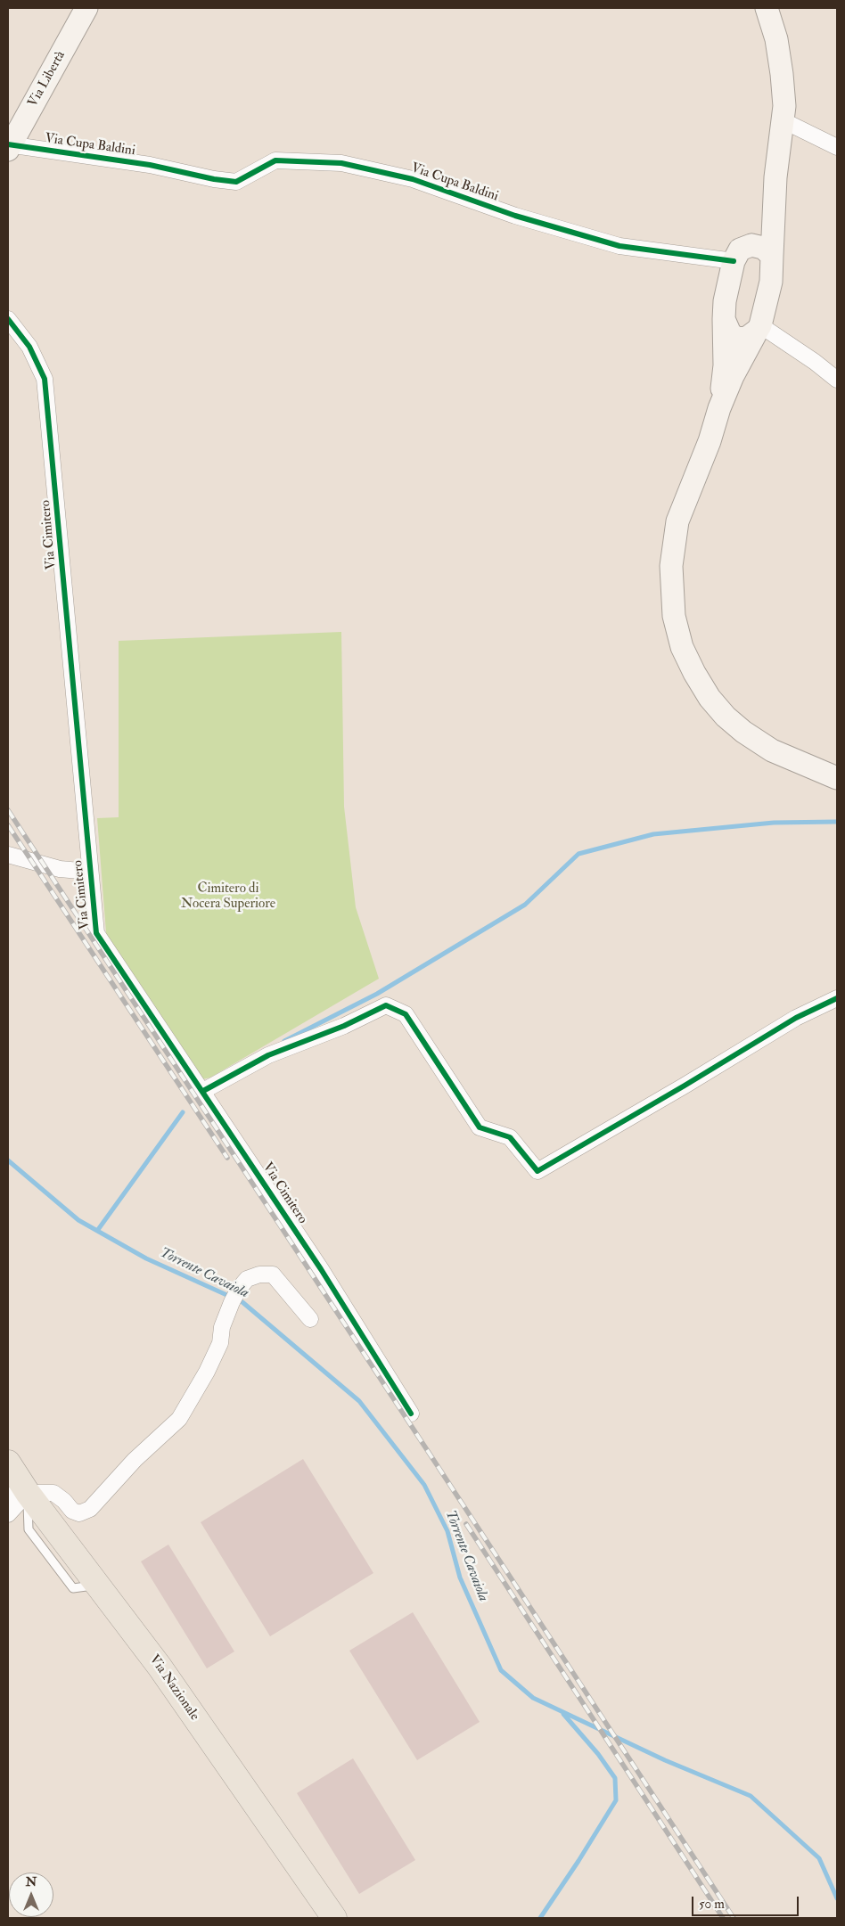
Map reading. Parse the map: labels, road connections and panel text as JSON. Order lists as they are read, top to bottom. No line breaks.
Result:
{"streets":{"main road":["Via Nazionale"],"street":["Via Libertà","Via Cupa Baldini","Via Cimitero"]},"crossings":[["Via Libertà","Via Cupa Baldini"]],"water":["Torrente Cavaiola"],"parks":["Cimitero di Nocera Superiore"],"scale_bar":"50 m","north":"top"}
